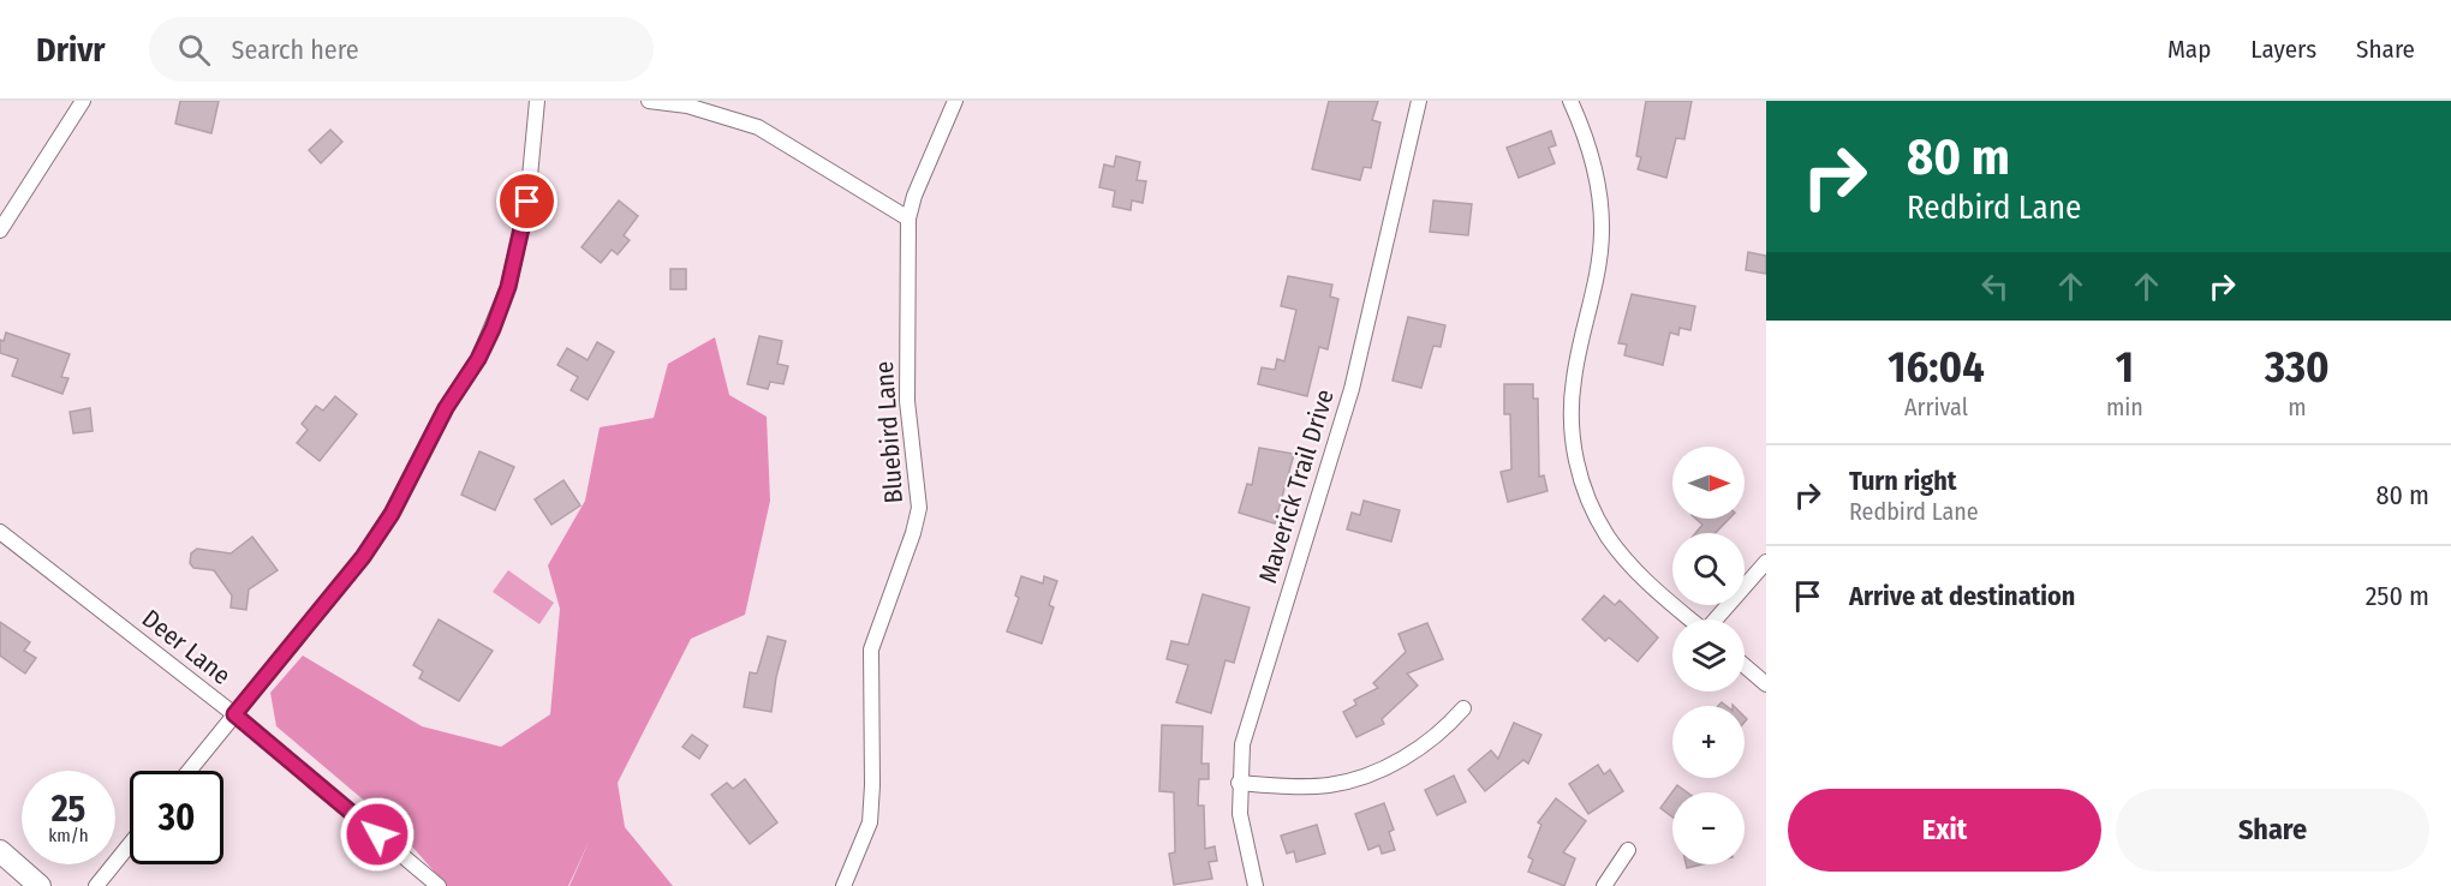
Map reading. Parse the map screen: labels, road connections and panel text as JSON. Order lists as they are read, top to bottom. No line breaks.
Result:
{"streets":{"street":["Bluebird Lane","Maverick Trail Drive","Deer Lane"]},"north":"right","page":{"header":"Drivr","search":"Search here","nav":["Map","Layers","Share"],"turn":["80 m","Redbird Lane"],"eta":["16:04","Arrival","1","min","330","m"],"list":[{"name":"Turn right","note":"Redbird Lane","value":"80 m"},{"name":"Arrive at destination","value":"250 m"}],"map_buttons":["+","−"],"speed":"25 km/h","limit":"30","buttons":["Exit","Share"]}}
